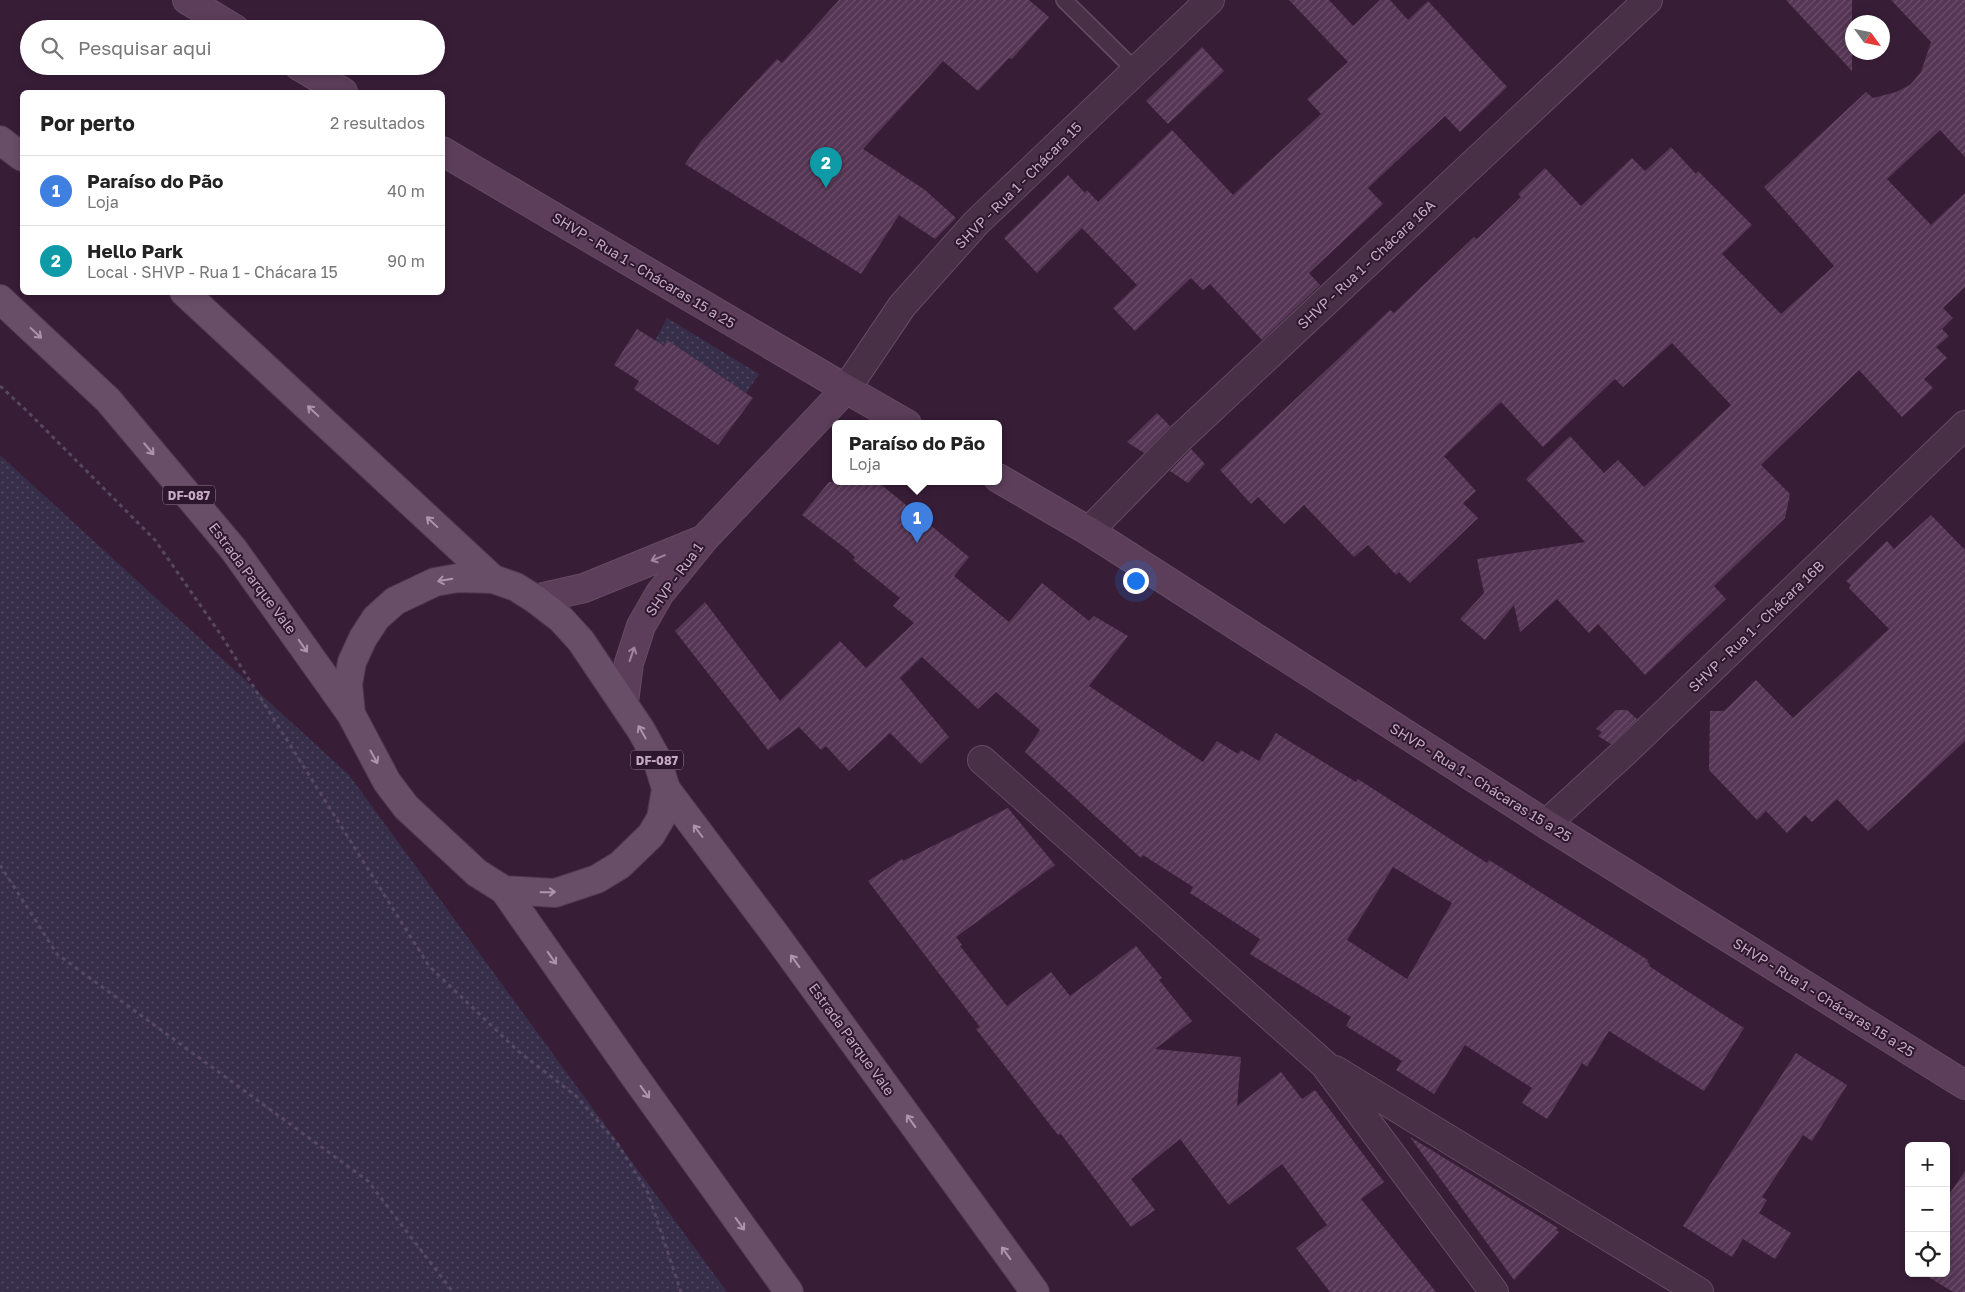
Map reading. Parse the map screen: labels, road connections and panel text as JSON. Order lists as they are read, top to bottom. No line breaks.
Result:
{"streets":{"main road":["DF-087","Estrada Parque Vale"],"street":["SHVP - Rua 1 - Chácara 15","SHVP - Rua 1 - Chácara 16A","SHVP - Rua 1 - Chácaras 15 a 25","SHVP - Rua 1","SHVP - Rua 1 - Chácara 16B"]},"crossings":[["SHVP - Rua 1 - Chácara 15","SHVP - Rua 1 - Chácaras 15 a 25"],["SHVP - Rua 1 - Chácara 16A","SHVP - Rua 1 - Chácaras 15 a 25"],["SHVP - Rua 1 - Chácaras 15 a 25","SHVP - Rua 1 - Chácara 16B"],["DF-087","Estrada Parque Vale"],["DF-087","SHVP - Rua 1"]],"north":"bottom right","page":{"search":"Pesquisar aqui","heading":["Por perto","2 resultados"],"pins":["2","1"],"list":[{"mark":"1","name":"Paraíso do Pão","note":"Loja","value":"40 m"},{"mark":"2","name":"Hello Park","note":"Local · SHVP - Rua 1 - Chácara 15","value":"90 m"}],"popup":["Paraíso do Pão","Loja"],"map_buttons":["+","−"]}}
